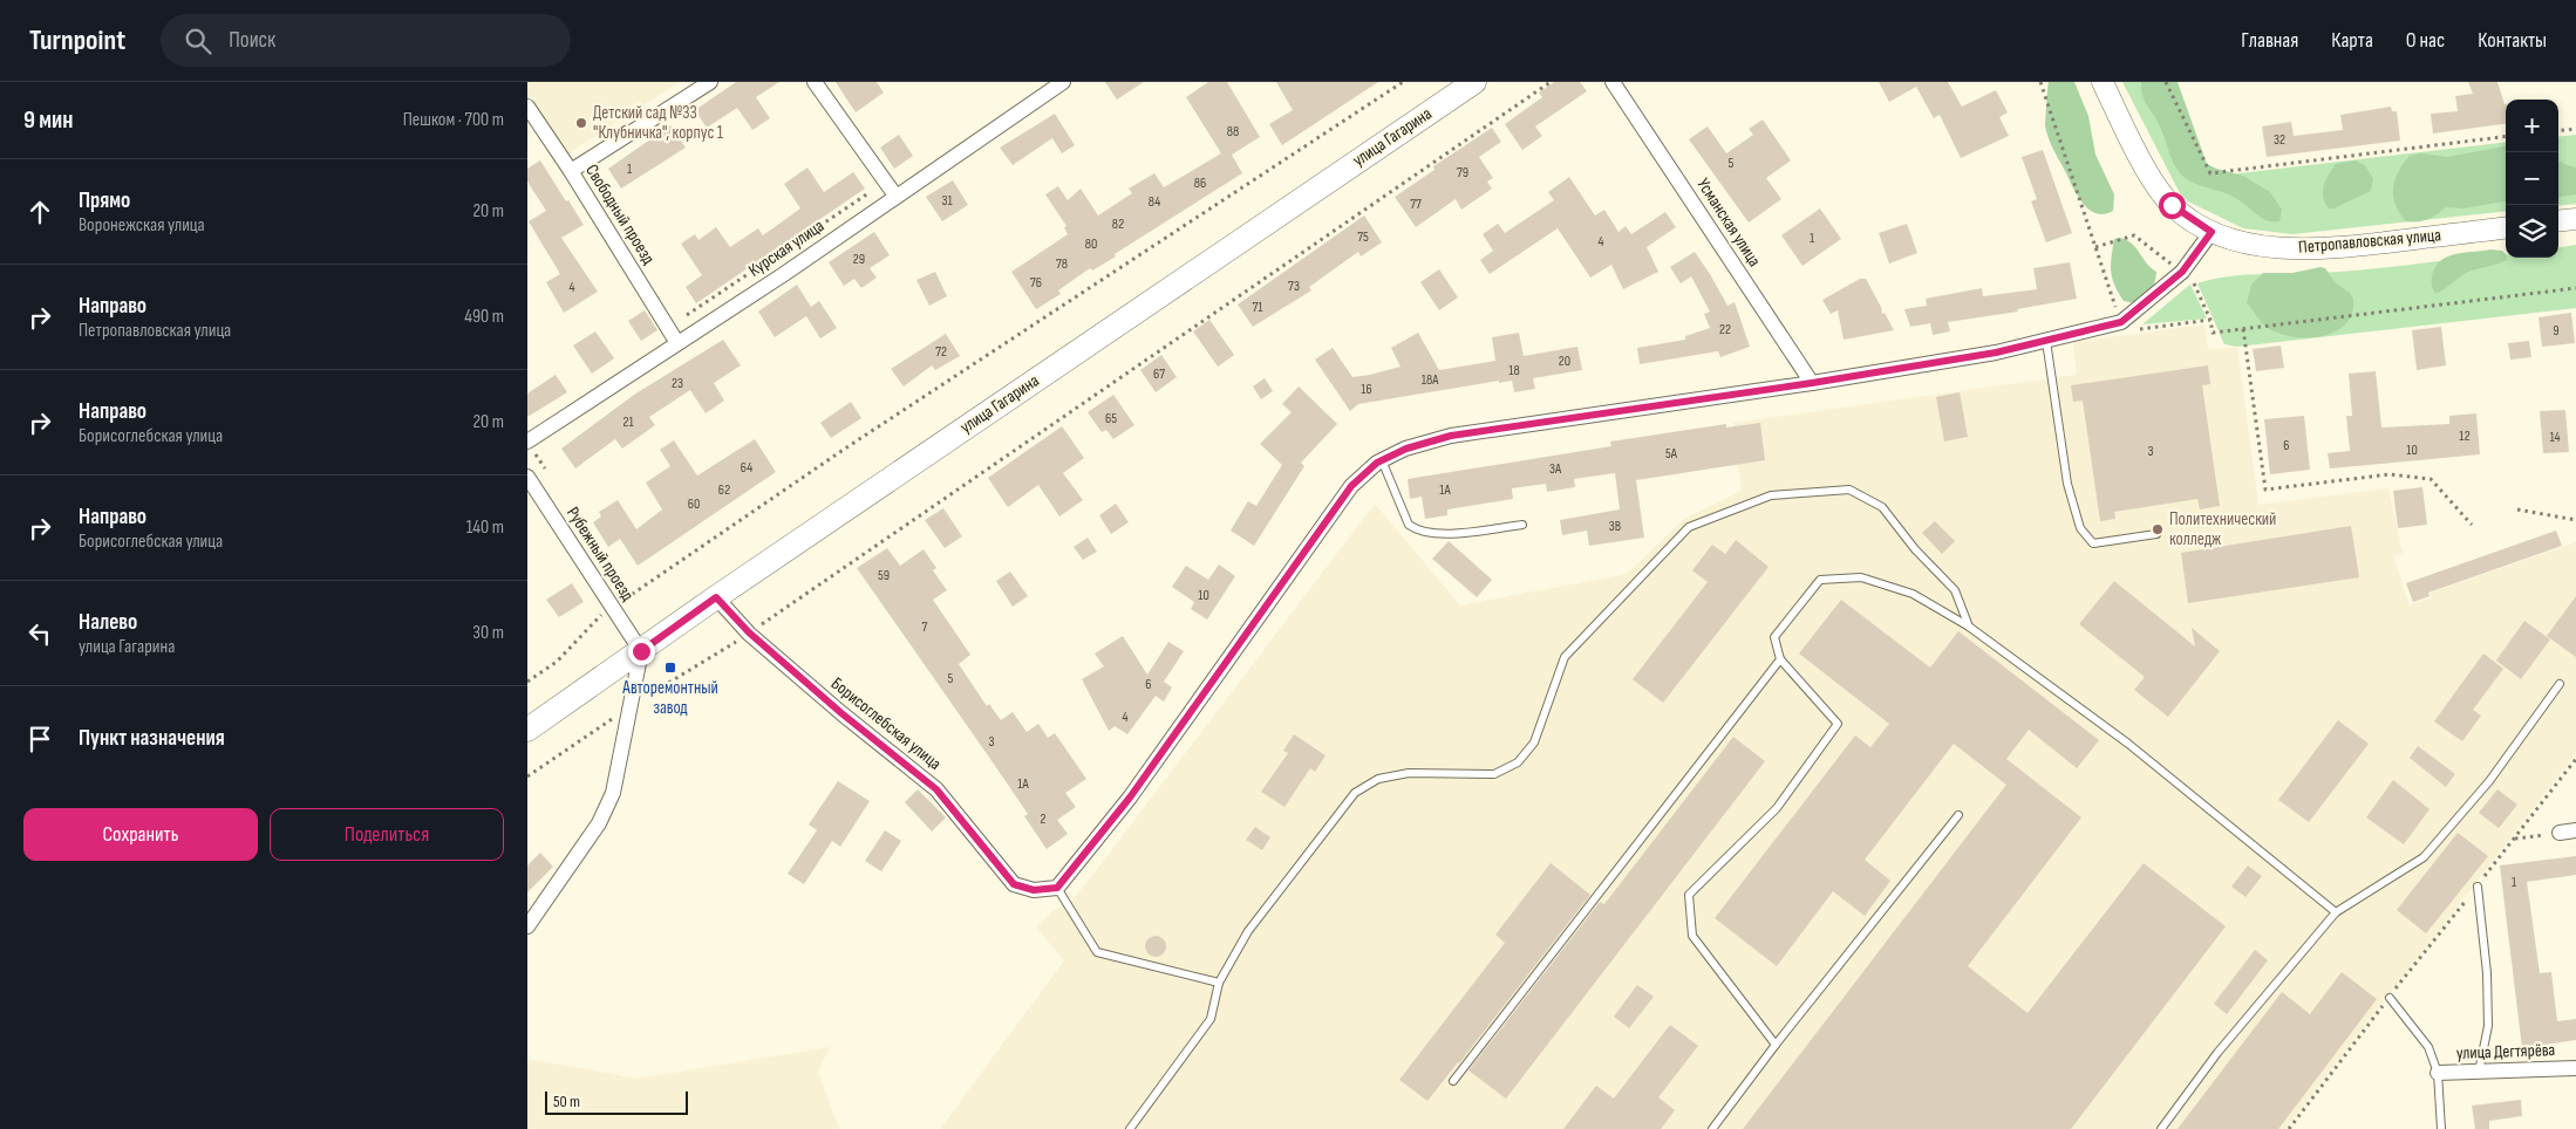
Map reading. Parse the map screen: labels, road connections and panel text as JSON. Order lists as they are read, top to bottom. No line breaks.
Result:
{"streets":{"main road":["улица Гагарина","Петропавловская улица"],"street":["Свободный проезд","Усманская улица","Курская улица","Рубежный проезд","Борисоглебская улица","улица Дегтярёва"]},"crossings":[["улица Гагарина","Рубежный проезд"],["улица Гагарина","Борисоглебская улица"],["Свободный проезд","Курская улица"]],"places":{"other":["Детский сад №33 \"Клубничка\", корпус 1","Политехнический колледж"],"transit":["Авторемонтный завод"]},"house_numbers":["88","32","5","1","79","86","31","84","77","82","75","1","4","80","29","78","76","73","4","71","22","9","72","20","18","67","18А","23","16","65","21","12","14","6","10","3","5А","64","3А","62","1А","60","3В","59","10","7","5","6","4","3","1А","2","1"],"scale_bar":"50 m","page":{"header":"Turnpoint","search":"Поиск","nav":["Главная","Карта","О нас","Контакты"],"heading":["9 мин","Пешком · 700 m"],"map_buttons":["+","−"],"list":[["Прямо","Воронежская улица","20 m"],["Направо","Петропавловская улица","490 m"],["Направо","Борисоглебская улица","20 m"],["Направо","Борисоглебская улица","140 m"],["Налево","улица Гагарина","30 m"],"Пункт назначения"],"buttons":["Сохранить","Поделиться"],"scale":"50 m"}}
